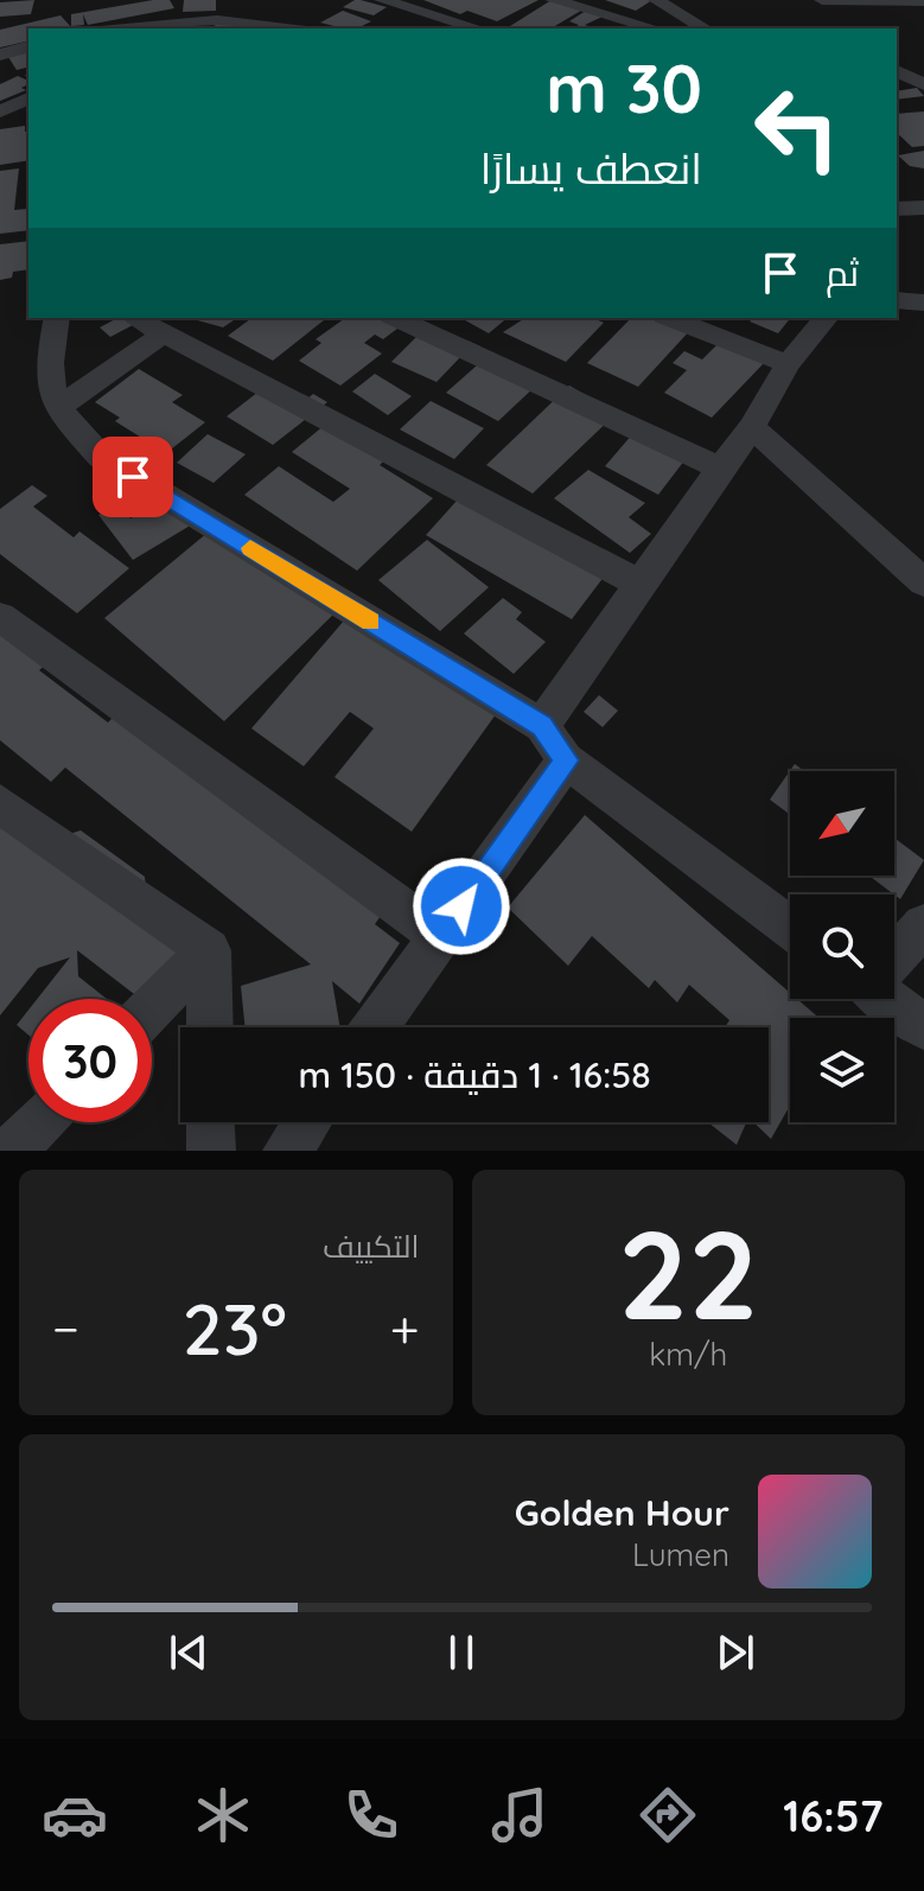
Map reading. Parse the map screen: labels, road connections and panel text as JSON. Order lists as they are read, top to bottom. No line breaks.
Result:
{"north":"bottom left","page":{"turn":["30 m","انعطف يسارًا"],"then":"ثم","limit":"30","trip":"16:58 · 1 دقيقة · 150 m","tile":[["22","km/h"],"التكييف"],"heat":["−","23°","+"],"song":["Golden Hour","Lumen"],"tabs":"16:57"}}
